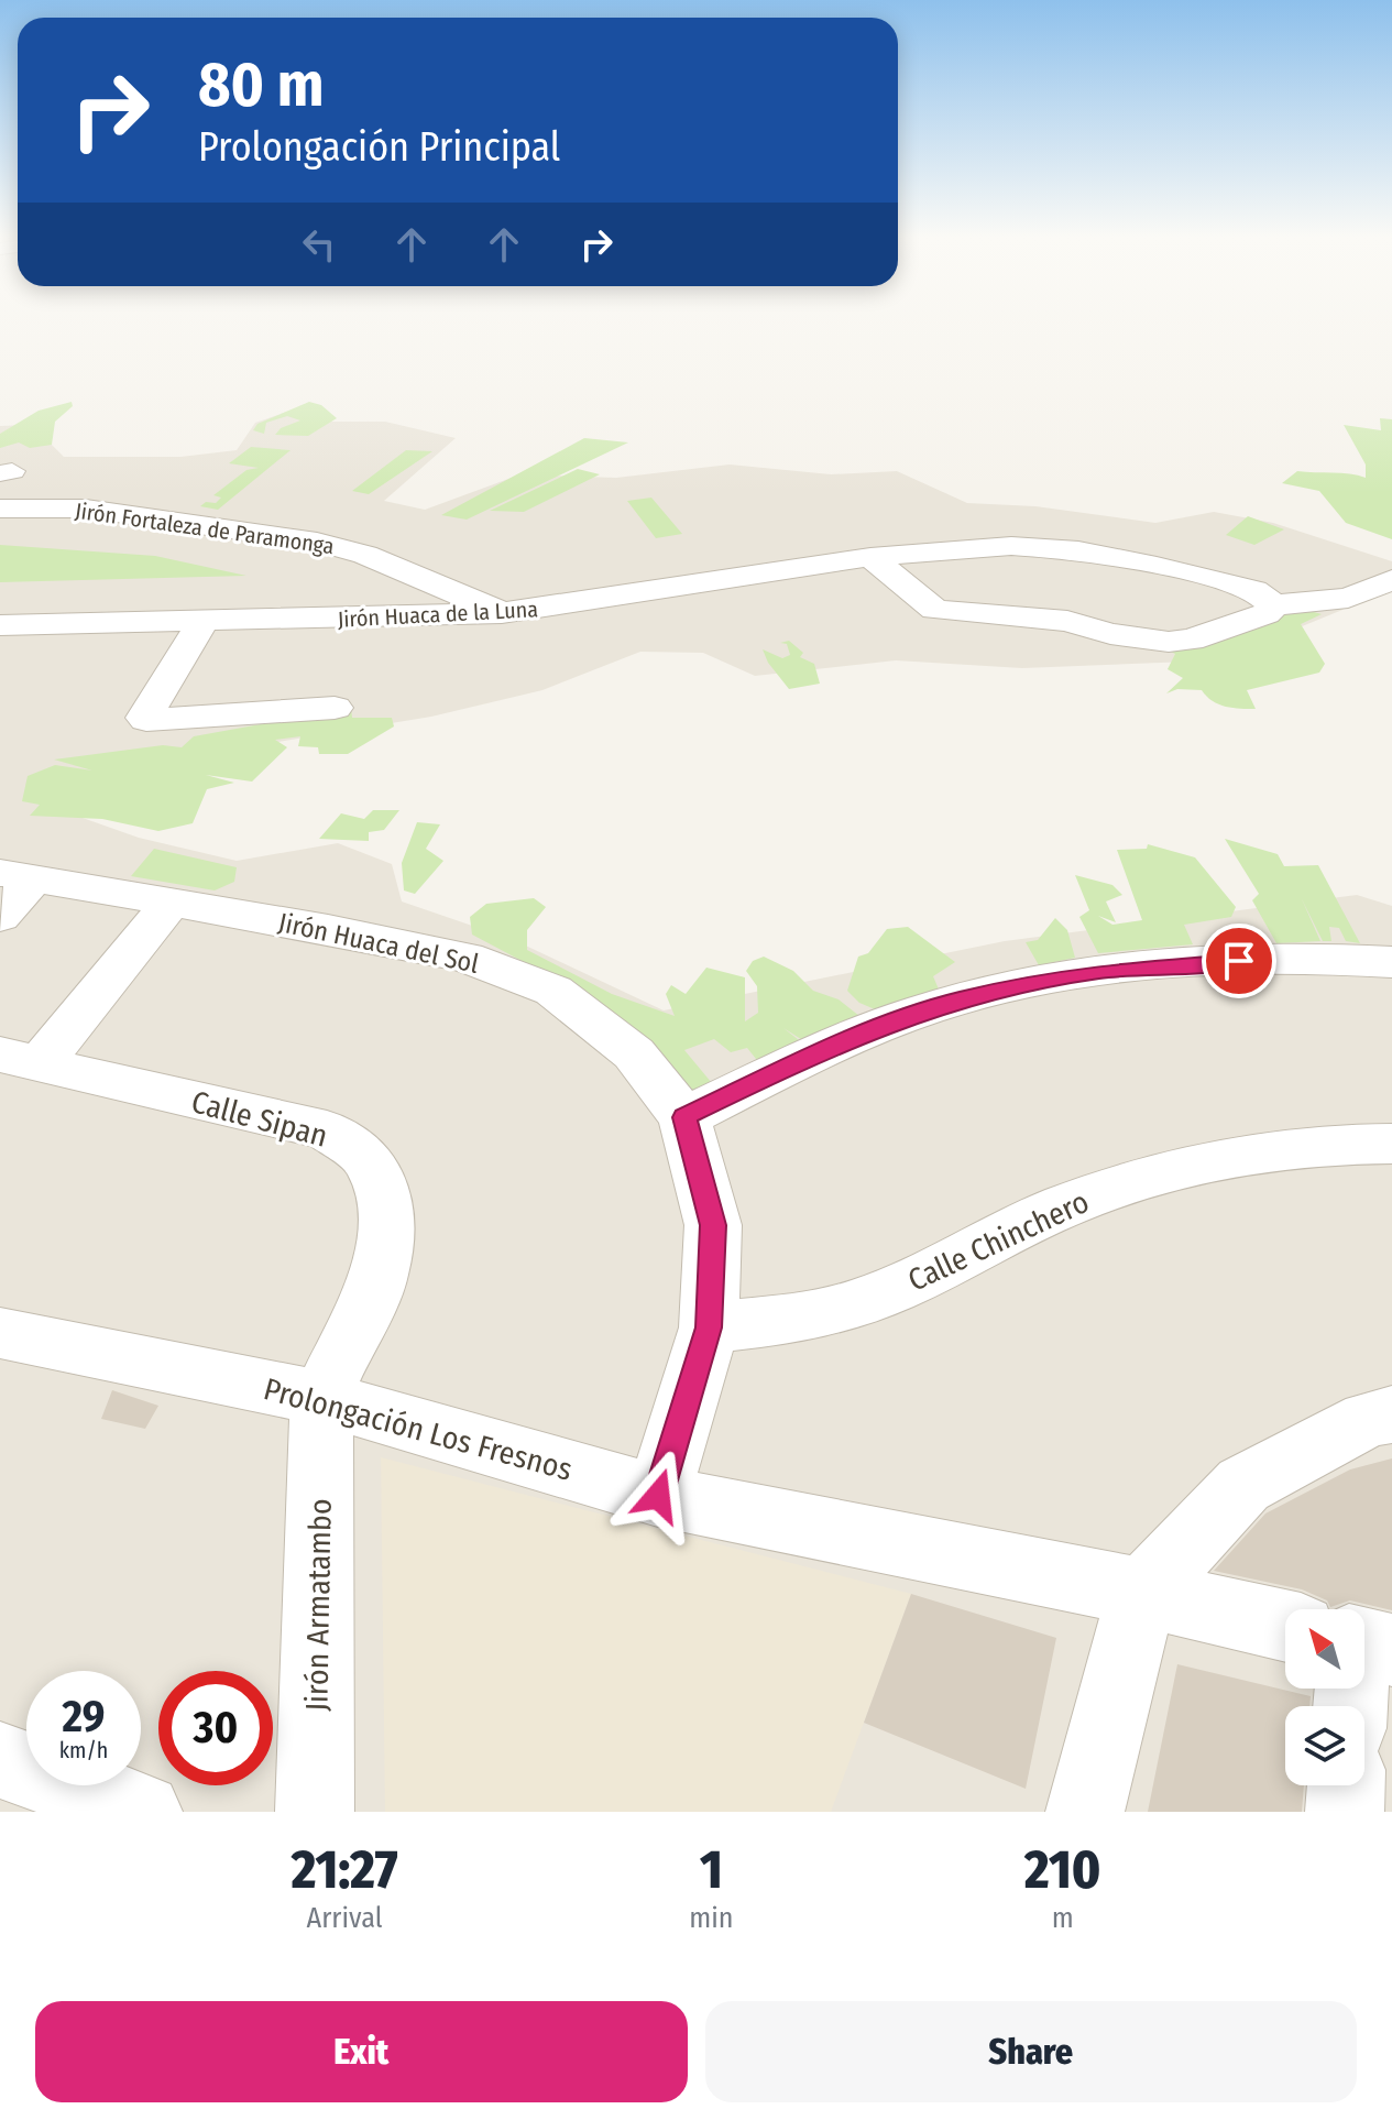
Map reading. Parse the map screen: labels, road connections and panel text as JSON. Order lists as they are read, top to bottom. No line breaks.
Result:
{"streets":{"street":["Jirón Fortaleza de Paramonga","Jirón Huaca de la Luna","Jirón Huaca del Sol","Calle Sipan","Calle Chinchero","Prolongación Los Fresnos","Jirón Armatambo"]},"crossings":[["Jirón Fortaleza de Paramonga","Jirón Huaca de la Luna"],["Jirón Huaca del Sol","Calle Chinchero"],["Jirón Huaca del Sol","Prolongación Los Fresnos"],["Calle Sipan","Prolongación Los Fresnos"],["Calle Sipan","Jirón Armatambo"],["Prolongación Los Fresnos","Jirón Armatambo"]],"north":"top left","page":{"turn":["80 m","Prolongación Principal"],"speed":"29 km/h","limit":"30","eta":["21:27","Arrival","1","min","210","m"],"buttons":["Exit","Share"]}}
